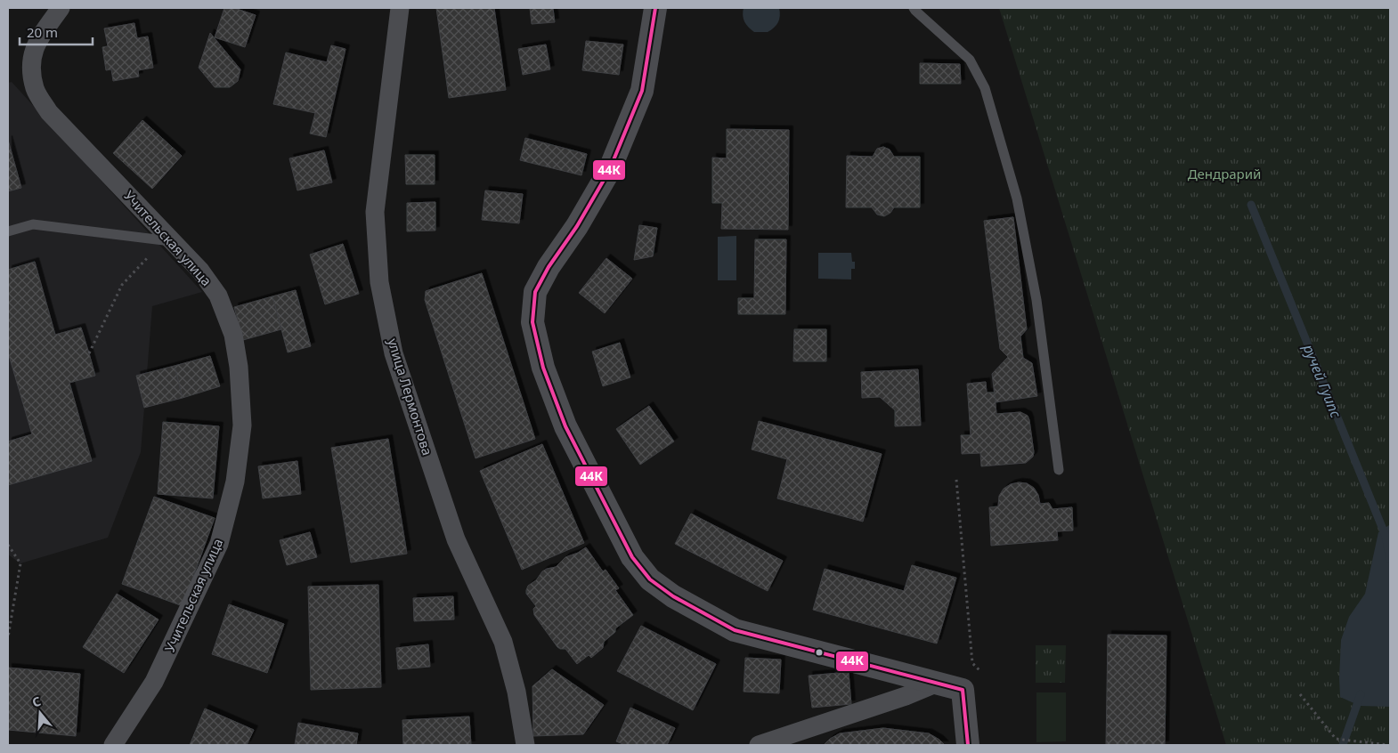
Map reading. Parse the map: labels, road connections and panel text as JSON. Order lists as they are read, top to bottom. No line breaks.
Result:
{"streets":{"street":["Учительская улица","улица Лермонтова"]},"water":["ручей Гуипс"],"parks":["Дендрарий"],"lines":["transit line 44К"],"scale_bar":"20 m","north":"top"}
